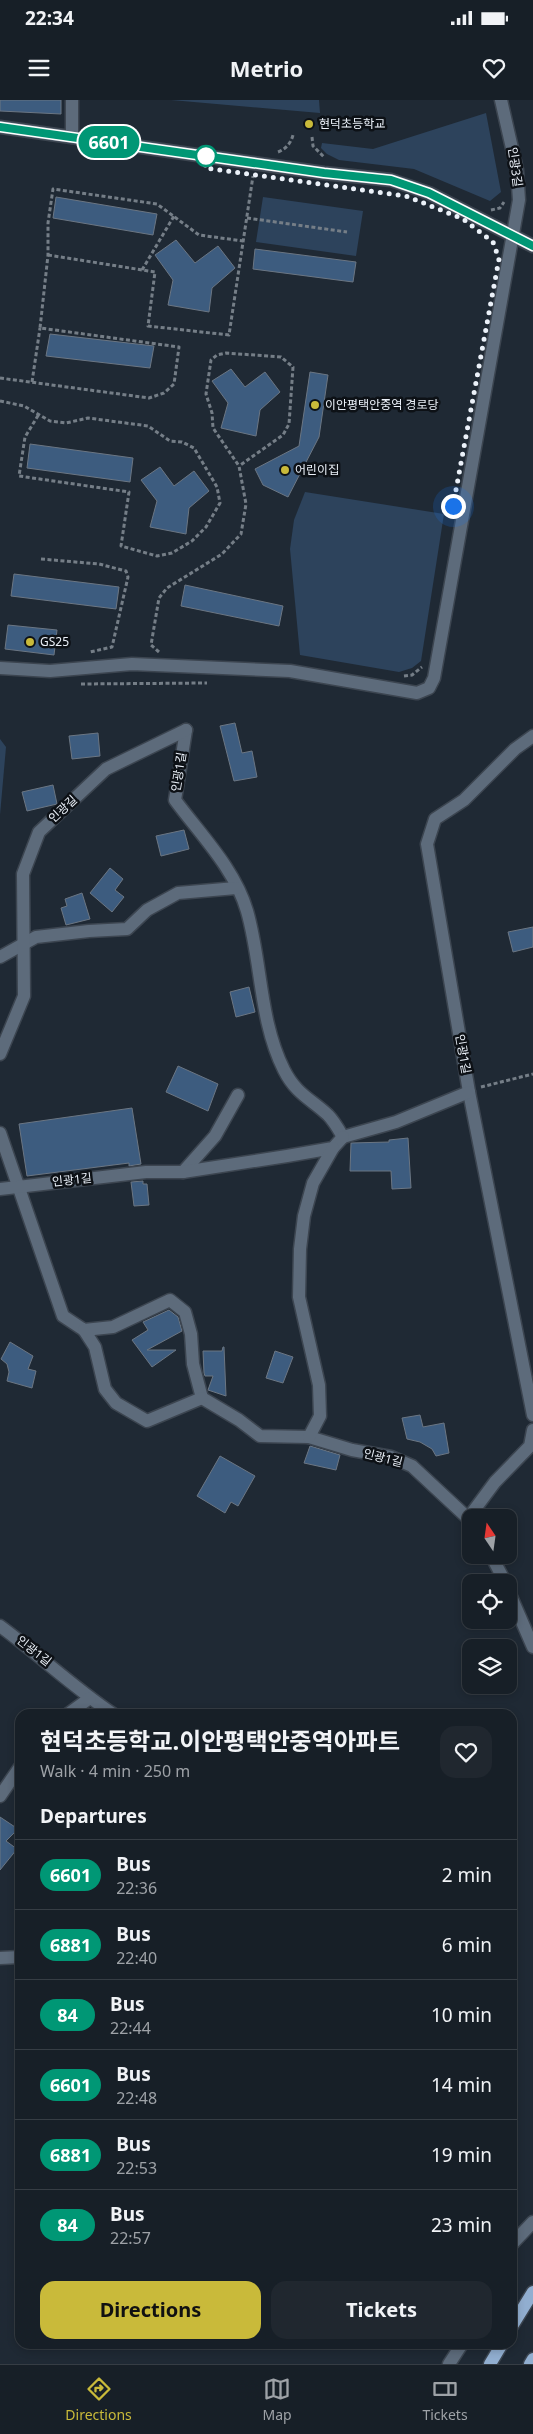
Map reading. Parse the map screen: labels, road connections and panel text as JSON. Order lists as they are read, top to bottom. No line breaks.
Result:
{"streets":{"street":["인광3길","인광1길","인광길"]},"crossings":[["인광1길","인광길"]],"places":["현덕초등학교","이안평택안중역 경로당","어린이집","GS25"],"lines":["bus line 6601"],"north":"top","page":{"status":"22:34","header":"Metrio","on_map":"6601","heading":[["현덕초등학교.이안평택안중역아파트","Walk · 4 min · 250 m"],"Departures"],"list":[{"mark":"6601","name":"Bus","note":"22:36","value":"2 min"},{"mark":"6881","name":"Bus","note":"22:40","value":"6 min"},{"mark":"84","name":"Bus","note":"22:44","value":"10 min"},{"mark":"6601","name":"Bus","note":"22:48","value":"14 min"},{"mark":"6881","name":"Bus","note":"22:53","value":"19 min"},{"mark":"84","name":"Bus","note":"22:57","value":"23 min"}],"buttons":["Directions","Tickets"],"tabs":["Directions","Map","Tickets"]}}
